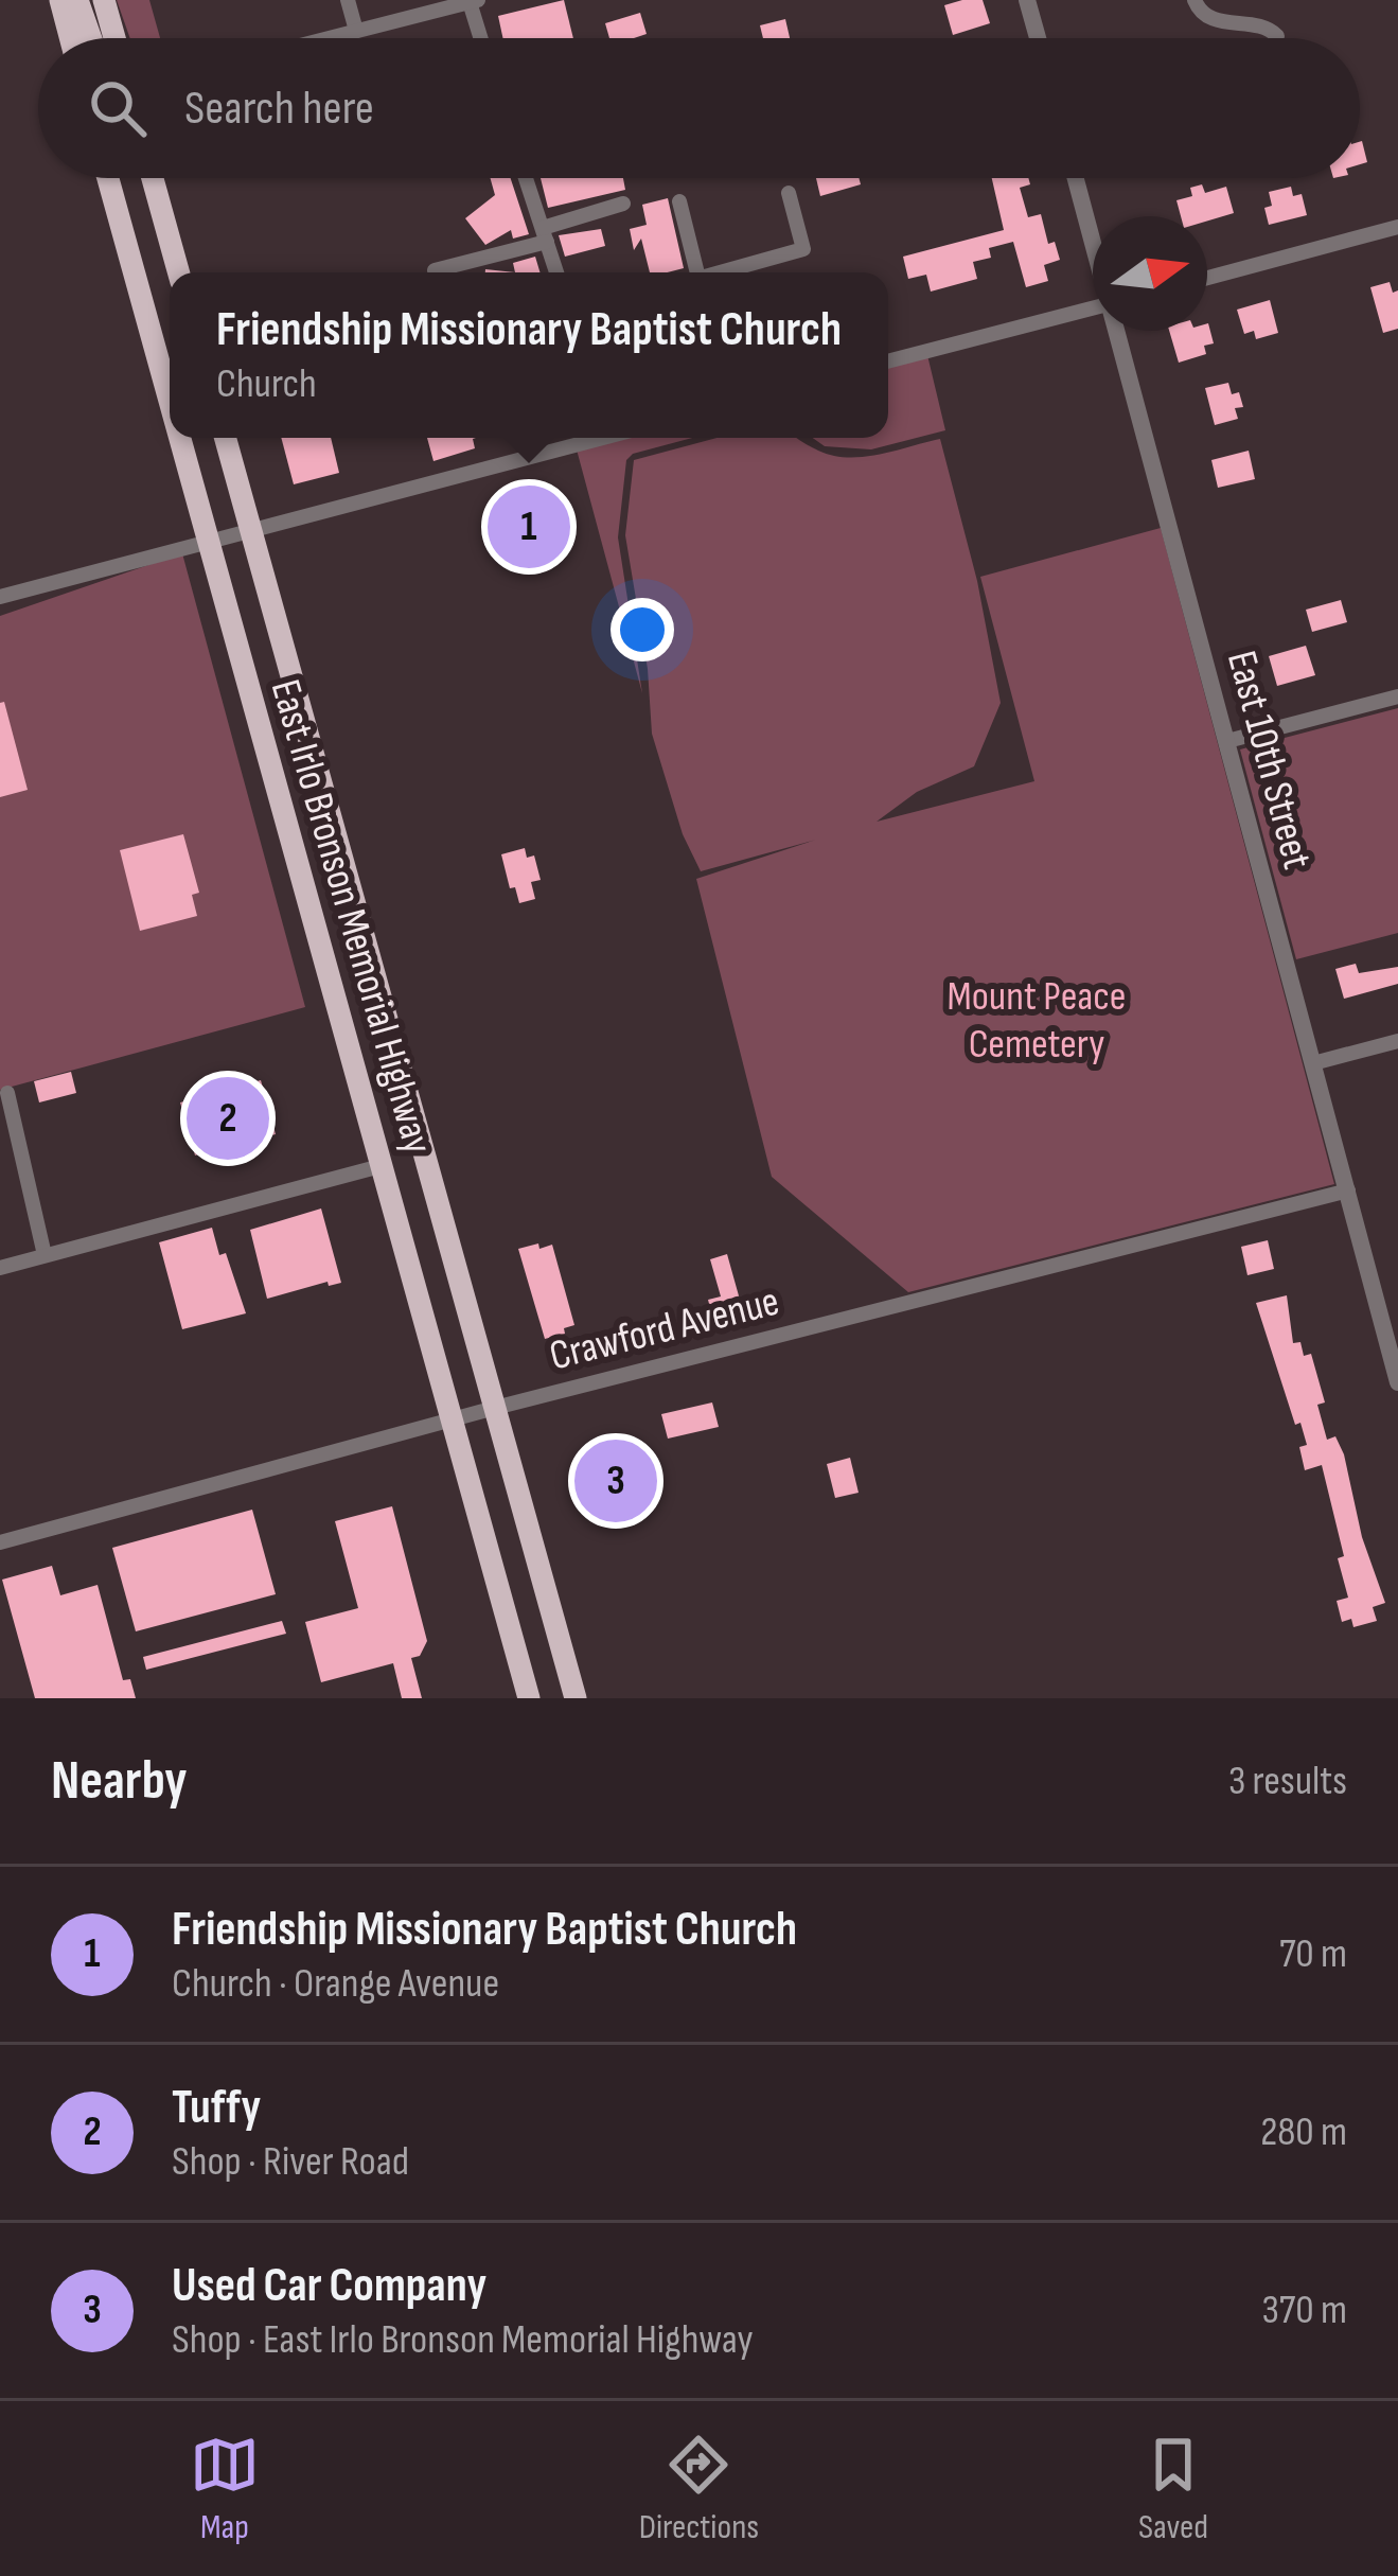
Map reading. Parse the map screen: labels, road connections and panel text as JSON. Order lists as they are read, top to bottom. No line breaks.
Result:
{"streets":{"highway":["East Irlo Bronson Memorial Highway"],"street":["East 10th Street","Crawford Avenue"]},"crossings":[["East 10th Street","Crawford Avenue"],["East Irlo Bronson Memorial Highway","Crawford Avenue"]],"parks":["Mount Peace Cemetery"],"north":"right","page":{"search":"Search here","popup":["Friendship Missionary Baptist Church","Church"],"pins":["1","2","3"],"heading":["Nearby","3 results"],"list":[{"mark":"1","name":"Friendship Missionary Baptist Church","note":"Church · Orange Avenue","value":"70 m"},{"mark":"2","name":"Tuffy","note":"Shop · River Road","value":"280 m"},{"mark":"3","name":"Used Car Company","note":"Shop · East Irlo Bronson Memorial Highway","value":"370 m"}],"nav":["Map","Directions","Saved"]}}
